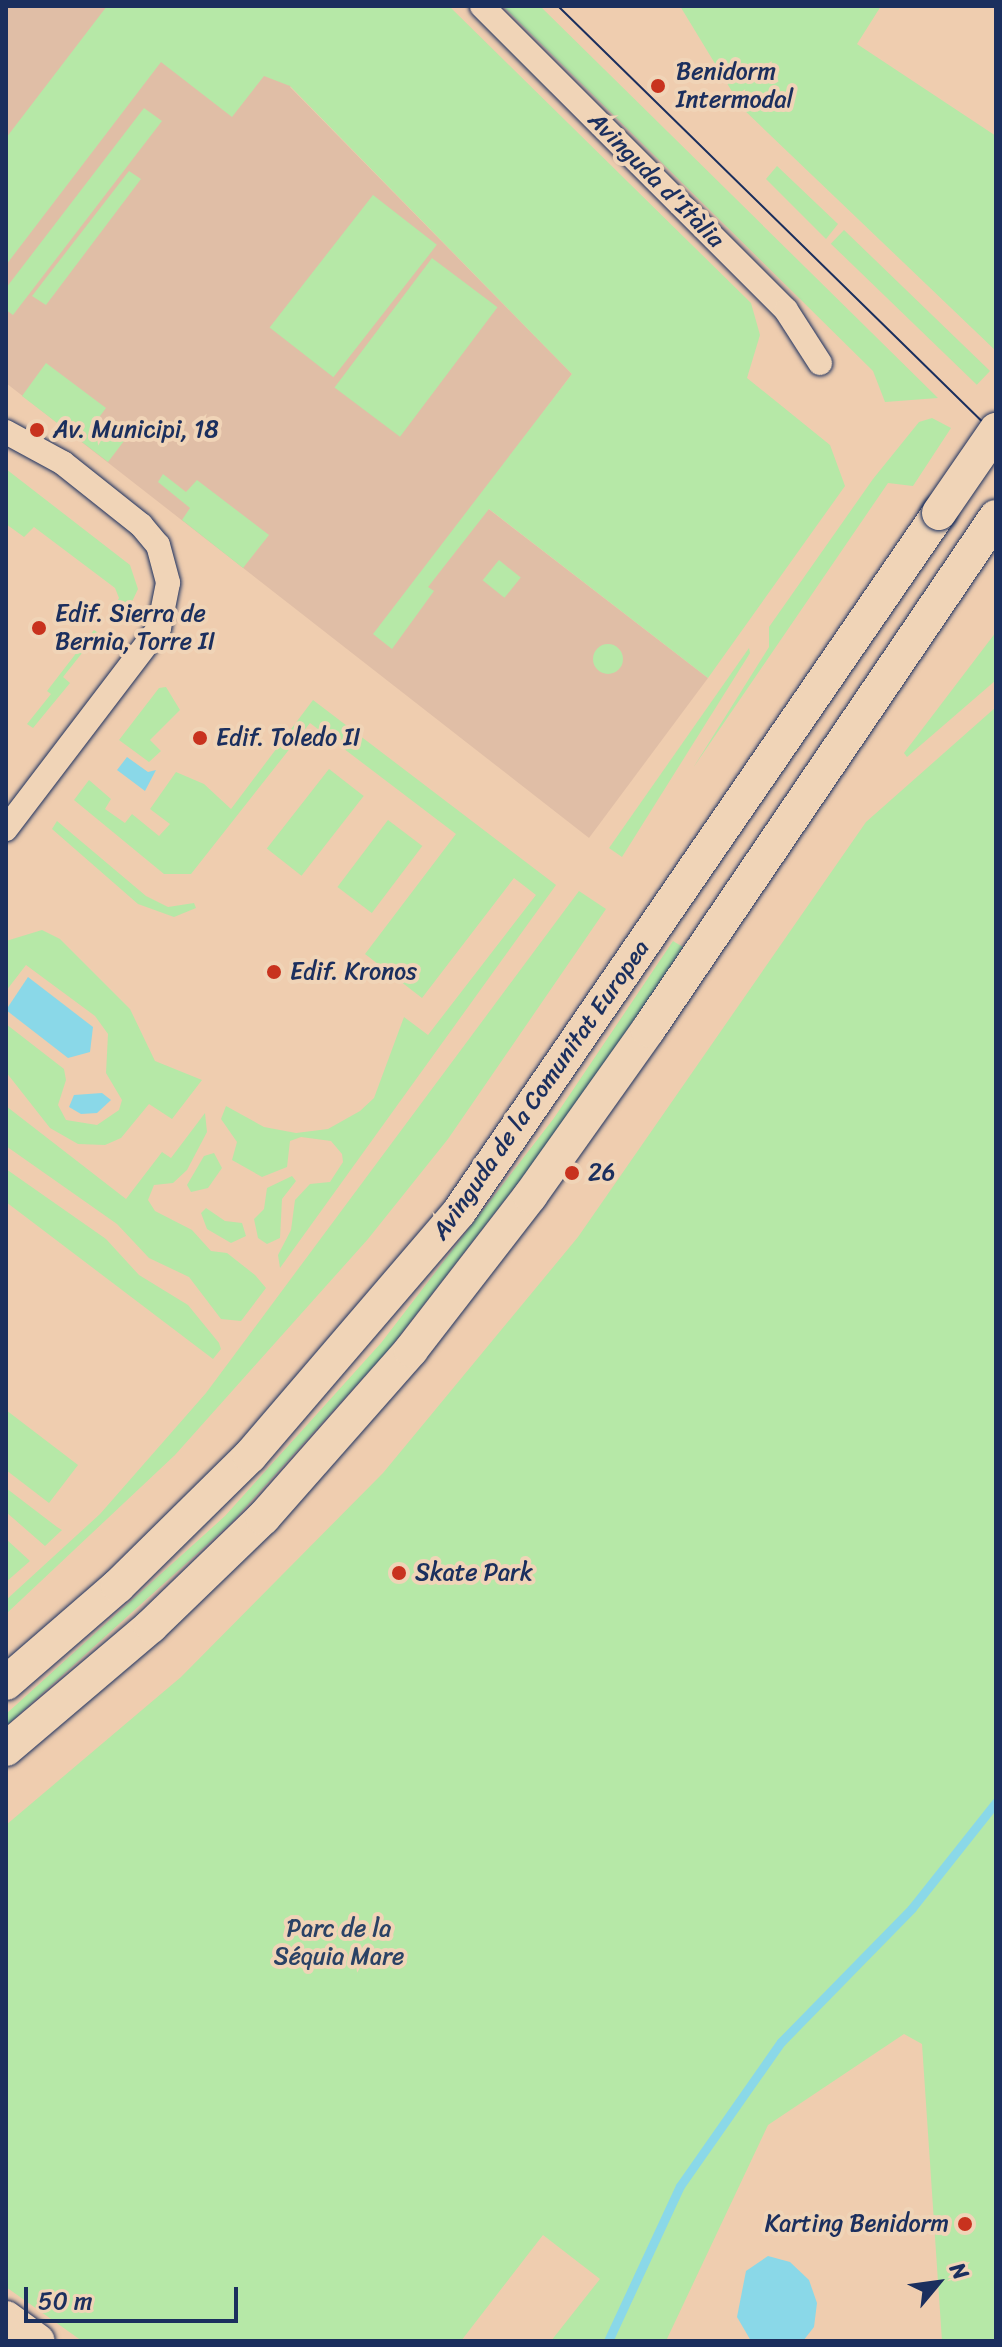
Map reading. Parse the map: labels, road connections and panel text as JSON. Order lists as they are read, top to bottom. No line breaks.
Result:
{"streets":{"main road":["Avinguda de la Comunitat Europea"],"street":["Avinguda d'Itàlia"]},"parks":["Parc de la Séquia Mare"],"places":["Benidorm Intermodal","Av. Municipi, 18","Edif. Sierra de Bernia, Torre II","Edif. Toledo II","Edif. Kronos","26","Skate Park","Karting Benidorm"],"scale_bar":"50 m","north":"top right"}
